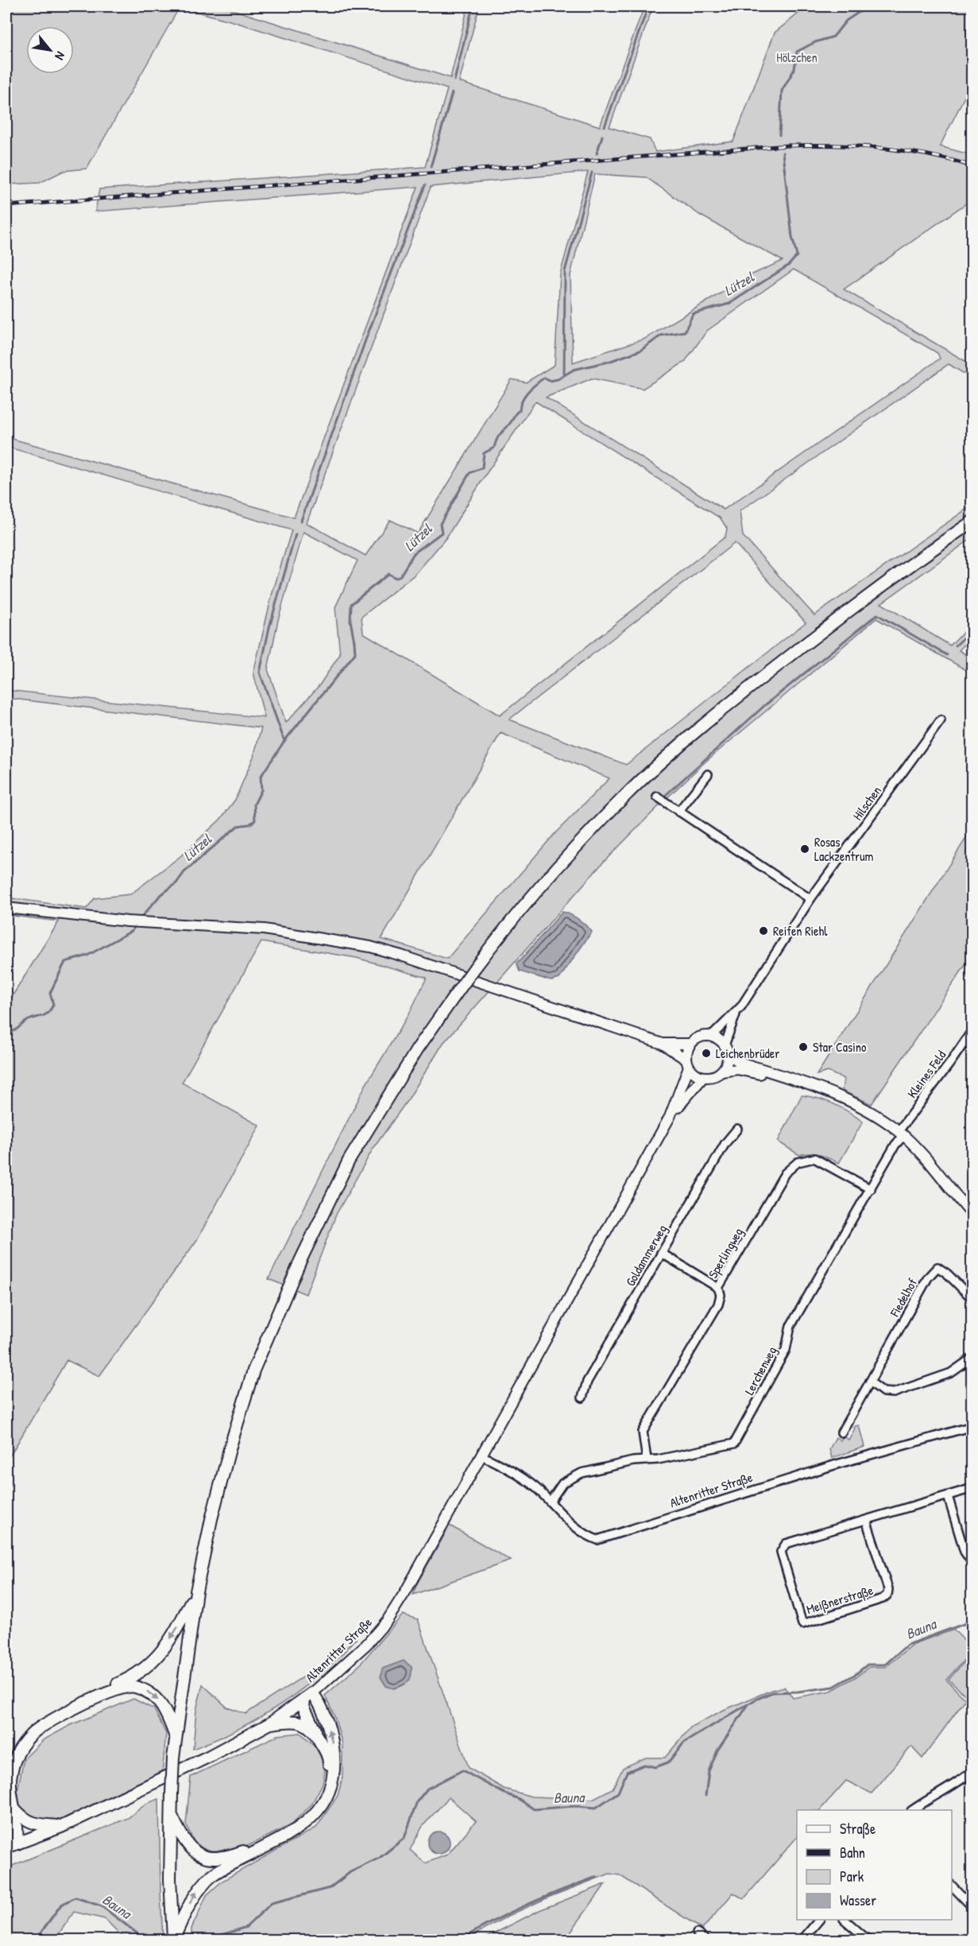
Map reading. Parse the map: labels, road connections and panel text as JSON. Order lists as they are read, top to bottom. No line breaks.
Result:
{"streets":{"street":["Hilschen","Kleines Feld","Sperlingweg","Goldammerweg","Fiedelhof","Lerchenweg","Altenritter Straße","Meißnerstraße"]},"crossings":[["Kleines Feld","Lerchenweg"],["Sperlingweg","Lerchenweg"],["Lerchenweg","Altenritter Straße"]],"water":["Lützel","Bauna"],"parks":["Hölzchen"],"places":["Rosas Lackzentrum","Reifen Riehl","Star Casino","Leichenbrüder"],"legend":["Straße","Bahn","Park","Wasser"],"north":"bottom right"}
